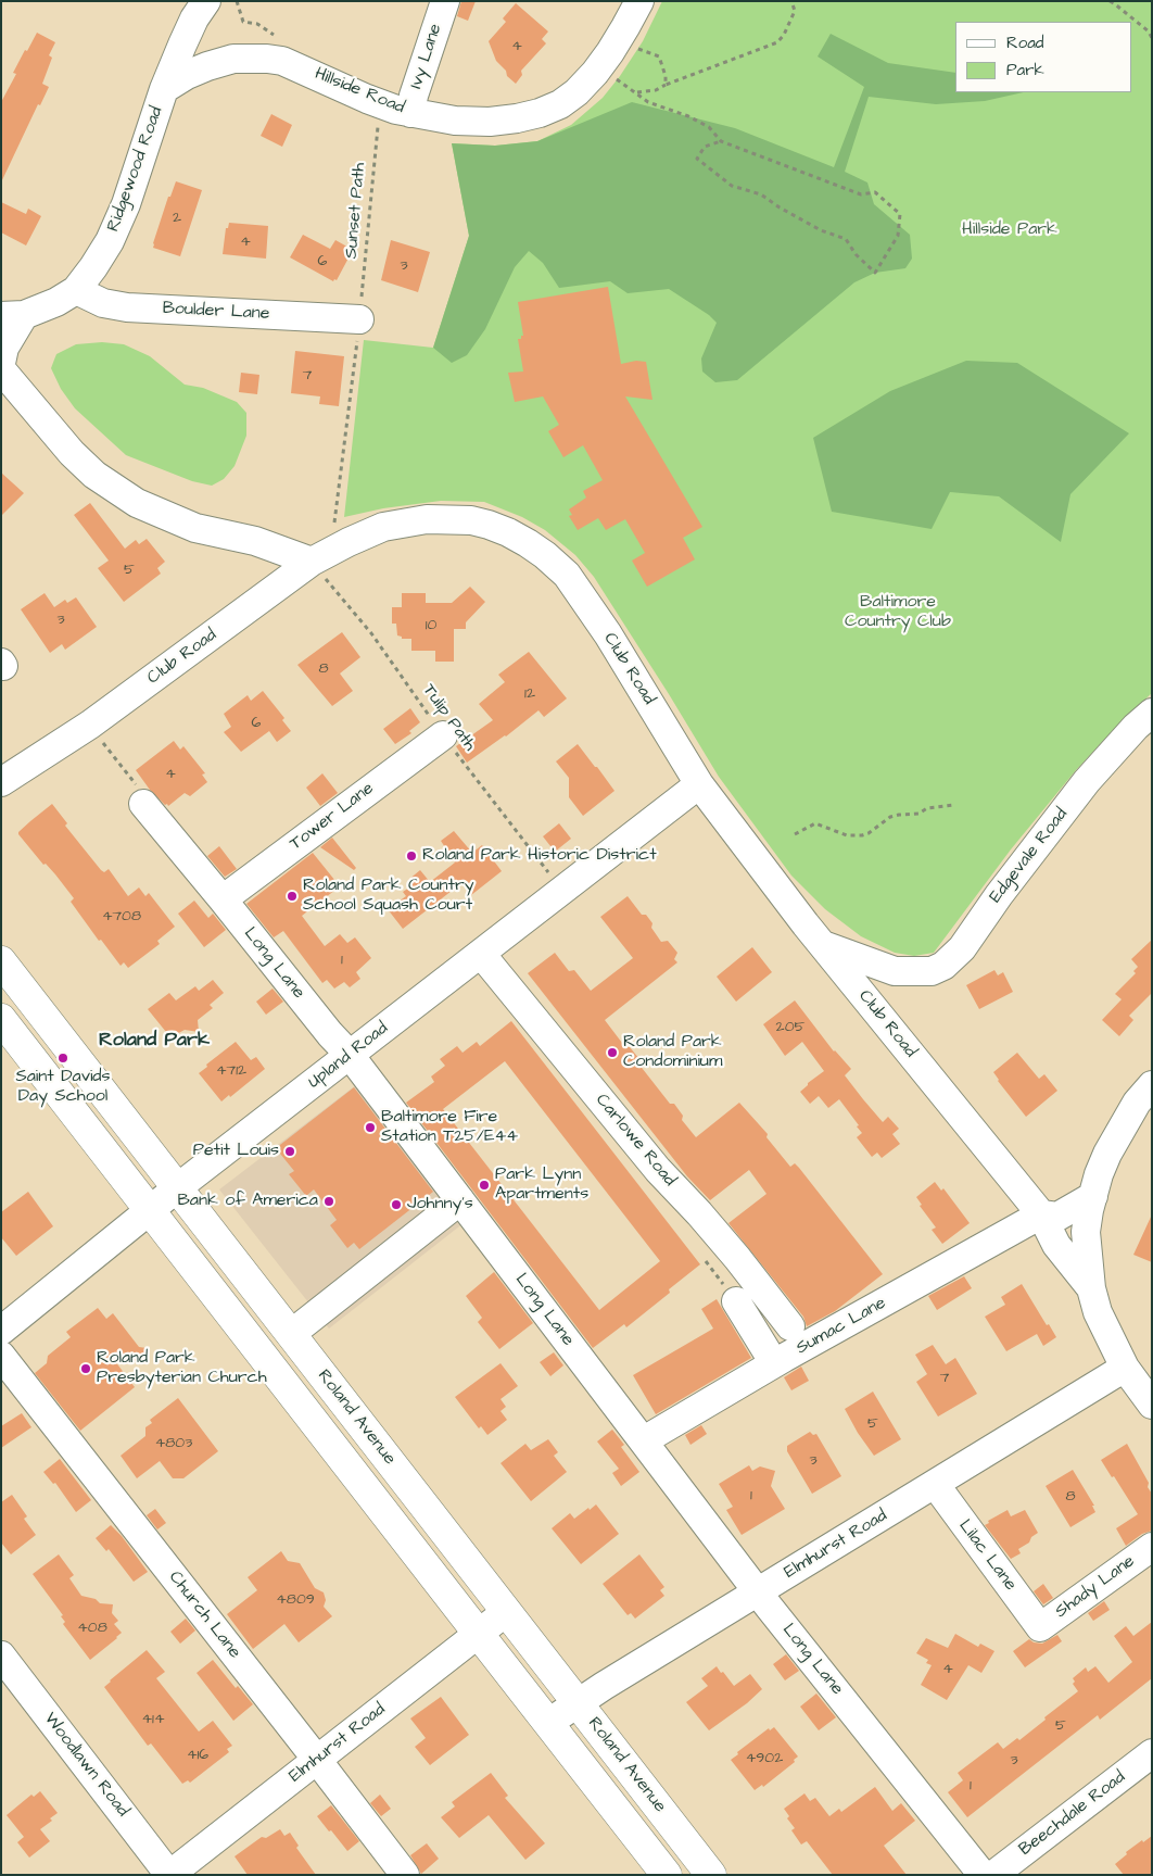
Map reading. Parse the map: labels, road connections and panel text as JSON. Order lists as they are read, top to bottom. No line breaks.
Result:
{"streets":{"main road":["Roland Avenue"],"street":["Ivy Lane","Hillside Road","Ridgewood Road","Boulder Lane","Club Road","Tower Lane","Edgevale Road","Long Lane","Upland Road","Carlowe Road","Sumac Lane","Elmhurst Road","Lilac Lane","Shady Lane","Church Lane","Woodlawn Road","Beechdale Road"],"path":["Sunset Path","Tulip Path"]},"crossings":[["Ivy Lane","Hillside Road"],["Hillside Road","Ridgewood Road"],["Ridgewood Road","Boulder Lane"],["Sunset Path","Boulder Lane"],["Club Road","Tulip Path"],["Club Road","Edgevale Road"],["Club Road","Upland Road"],["Club Road","Sumac Lane"],["Club Road","Elmhurst Road"],["Tulip Path","Tower Lane"],["Tower Lane","Long Lane"],["Long Lane","Upland Road"],["Long Lane","Sumac Lane"],["Long Lane","Elmhurst Road"],["Upland Road","Carlowe Road"],["Upland Road","Roland Avenue"],["Roland Avenue","Elmhurst Road"],["Elmhurst Road","Lilac Lane"],["Elmhurst Road","Church Lane"],["Elmhurst Road","Woodlawn Road"],["Lilac Lane","Shady Lane"]],"districts":["Roland Park"],"parks":["Hillside Park","Baltimore Country Club"],"places":["Roland Park Historic District","Roland Park Country School Squash Court","Roland Park Condominium","Saint Davids Day School","Baltimore Fire Station T25/E44","Petit Louis","Park Lynn Apartments","Bank of America","Johnny's","Roland Park Presbyterian Church"],"house_numbers":["4","2","4","6","3","7","5","3","10","8","12","6","4","4708","1","205","4712","7","5","4803","3","1","8","4809","408","4","414","5","416","4902","3","1"],"legend":["Road","Park"]}
